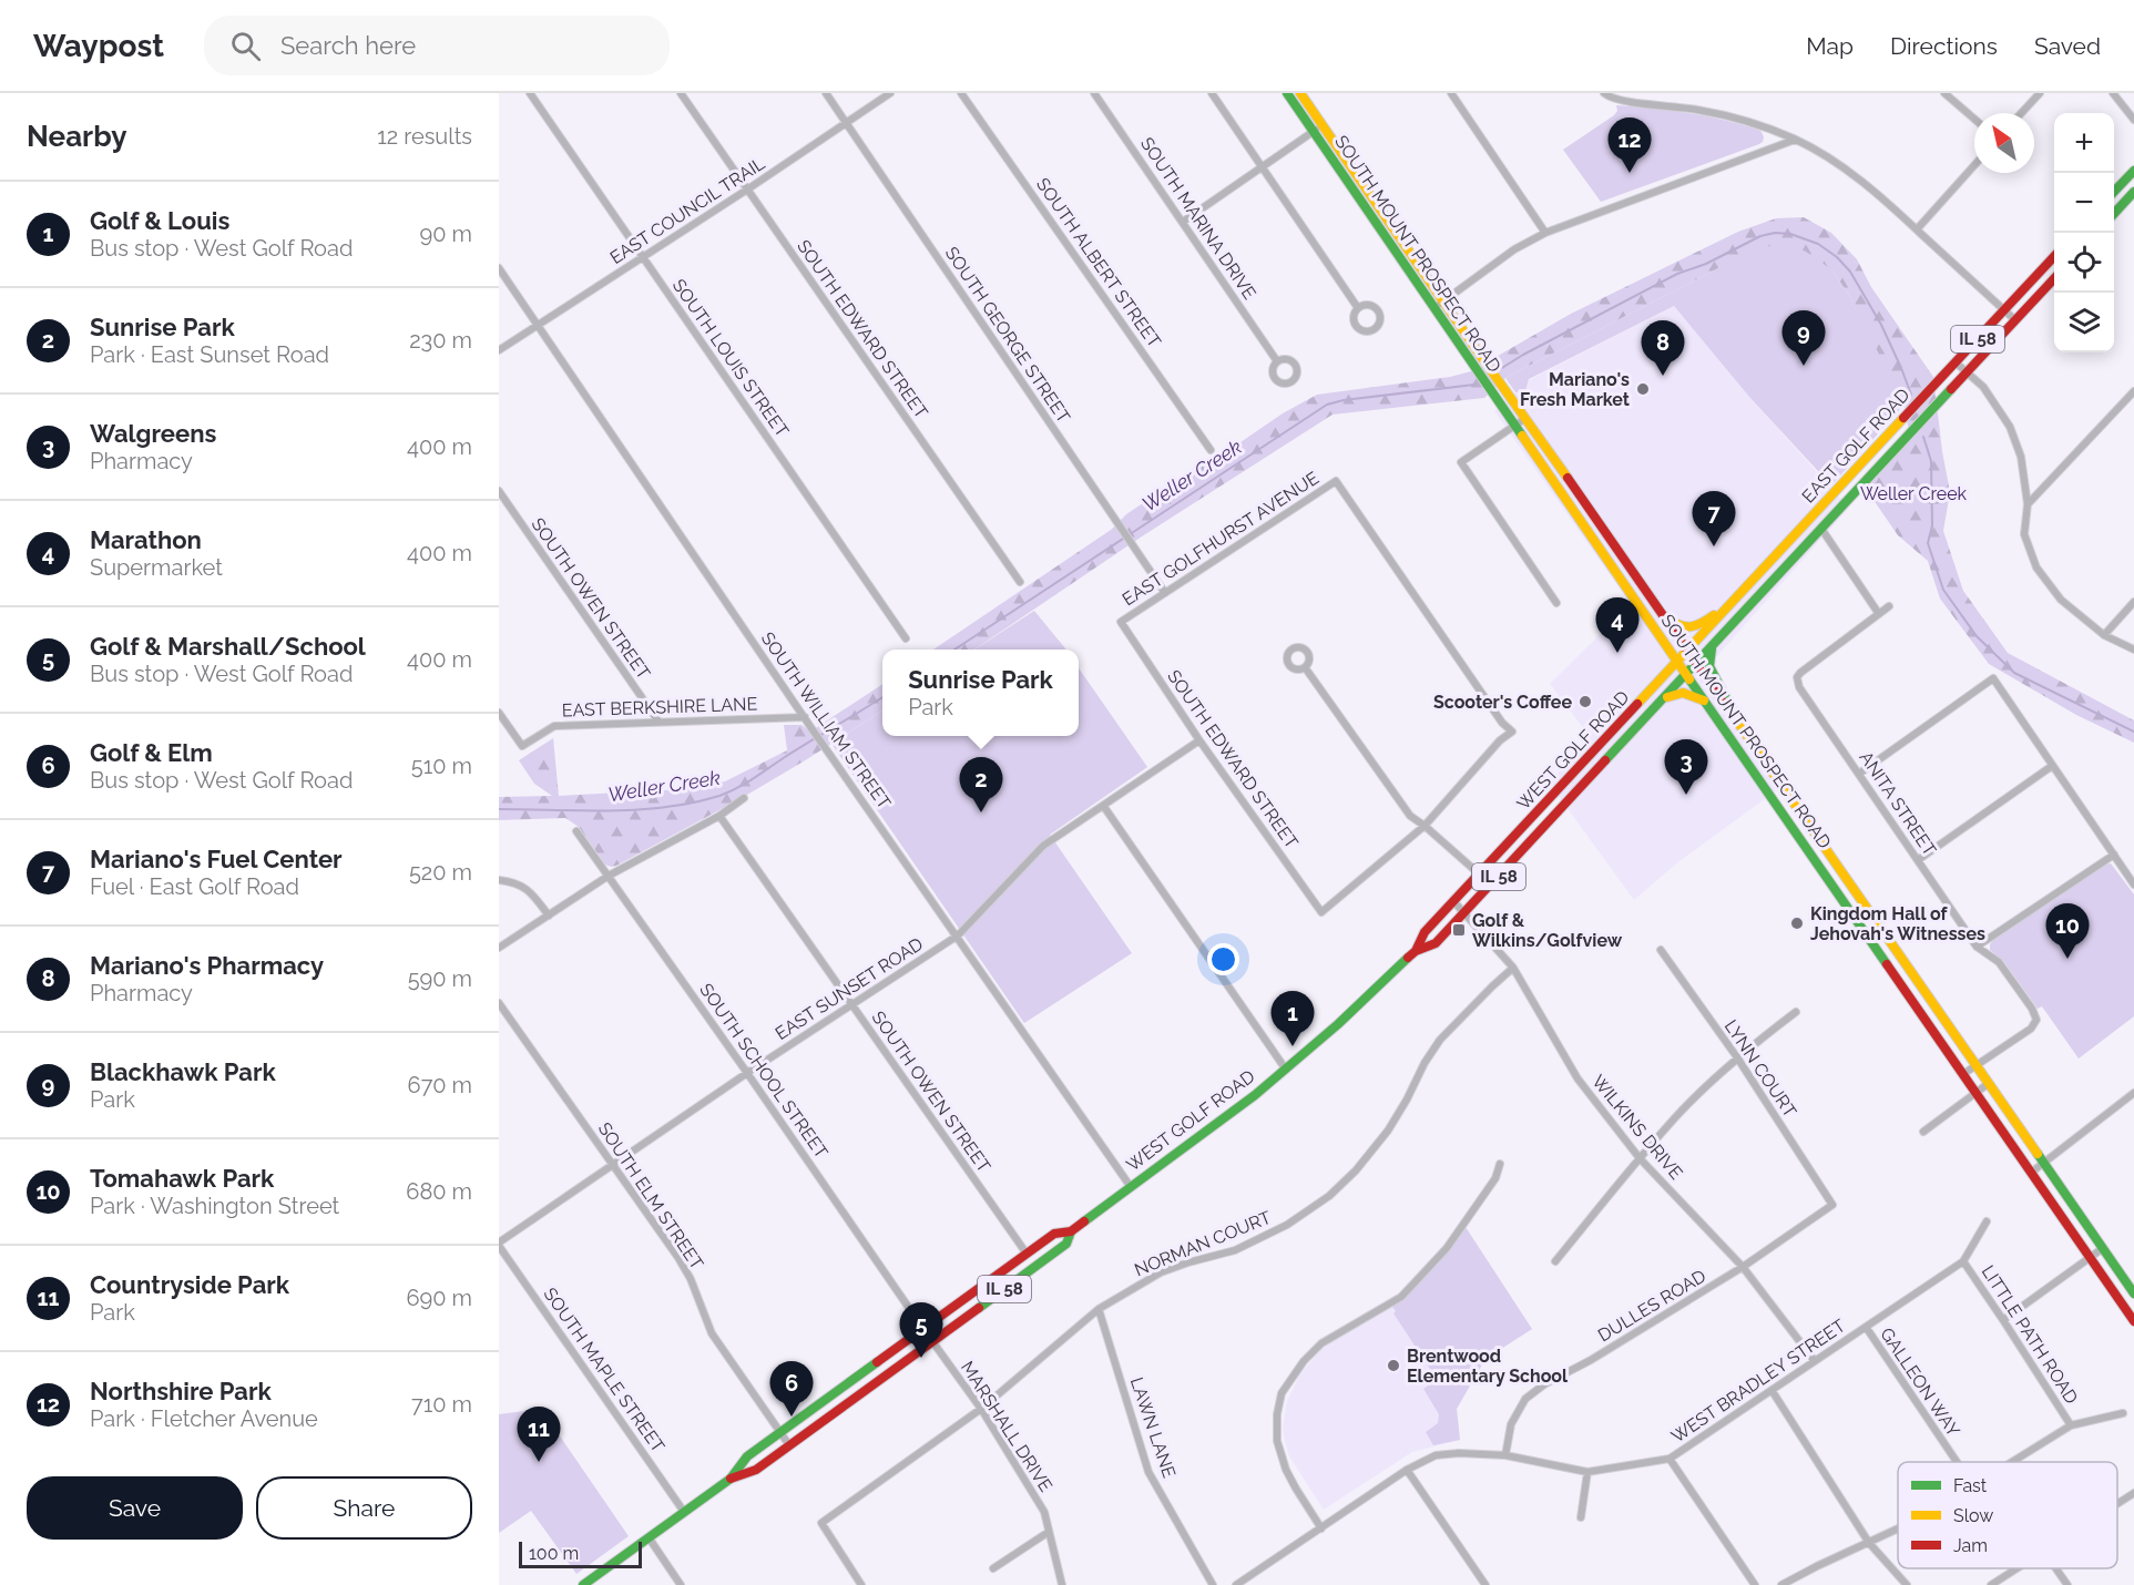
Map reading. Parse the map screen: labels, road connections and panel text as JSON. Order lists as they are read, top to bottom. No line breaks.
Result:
{"streets":{"main road":["SOUTH MOUNT PROSPECT ROAD","IL 58","EAST GOLF ROAD","WEST GOLF ROAD"],"street":["EAST COUNCIL TRAIL","SOUTH MARINA DRIVE","SOUTH ALBERT STREET","SOUTH EDWARD STREET","SOUTH GEORGE STREET","SOUTH LOUIS STREET","EAST GOLFHURST AVENUE","SOUTH OWEN STREET","EAST BERKSHIRE LANE","SOUTH WILLIAM STREET","ANITA STREET","EAST SUNSET ROAD","LYNN COURT","SOUTH SCHOOL STREET","WILKINS DRIVE","SOUTH ELM STREET","NORMAN COURT","DULLES ROAD","LITTLE PATH ROAD","SOUTH MAPLE STREET","WEST BRADLEY STREET","GALLEON WAY","MARSHALL DRIVE","LAWN LANE"]},"crossings":[["EAST COUNCIL TRAIL","SOUTH EDWARD STREET"],["EAST COUNCIL TRAIL","SOUTH GEORGE STREET"],["EAST COUNCIL TRAIL","SOUTH LOUIS STREET"],["EAST COUNCIL TRAIL","SOUTH WILLIAM STREET"],["SOUTH MOUNT PROSPECT ROAD","EAST GOLF ROAD"],["SOUTH MOUNT PROSPECT ROAD","WEST GOLF ROAD"],["SOUTH MOUNT PROSPECT ROAD","ANITA STREET"],["SOUTH EDWARD STREET","EAST GOLFHURST AVENUE"],["SOUTH EDWARD STREET","EAST SUNSET ROAD"],["SOUTH GEORGE STREET","EAST GOLFHURST AVENUE"],["EAST GOLF ROAD","WEST GOLF ROAD"],["SOUTH OWEN STREET","EAST BERKSHIRE LANE"],["SOUTH OWEN STREET","WEST GOLF ROAD"],["SOUTH OWEN STREET","EAST SUNSET ROAD"],["EAST BERKSHIRE LANE","SOUTH WILLIAM STREET"],["SOUTH WILLIAM STREET","WEST GOLF ROAD"],["SOUTH WILLIAM STREET","EAST SUNSET ROAD"],["WEST GOLF ROAD","SOUTH SCHOOL STREET"],["WEST GOLF ROAD","WILKINS DRIVE"],["WEST GOLF ROAD","SOUTH ELM STREET"],["WEST GOLF ROAD","SOUTH MAPLE STREET"],["WEST GOLF ROAD","MARSHALL DRIVE"],["EAST SUNSET ROAD","SOUTH SCHOOL STREET"],["EAST SUNSET ROAD","SOUTH ELM STREET"],["EAST SUNSET ROAD","SOUTH MAPLE STREET"],["LYNN COURT","DULLES ROAD"],["SOUTH SCHOOL STREET","MARSHALL DRIVE"],["WILKINS DRIVE","NORMAN COURT"],["WILKINS DRIVE","DULLES ROAD"],["WILKINS DRIVE","WEST BRADLEY STREET"],["NORMAN COURT","MARSHALL DRIVE"],["NORMAN COURT","LAWN LANE"],["DULLES ROAD","WEST BRADLEY STREET"],["LITTLE PATH ROAD","WEST BRADLEY STREET"],["WEST BRADLEY STREET","GALLEON WAY"]],"water":["Weller Creek"],"parks":["Weller Creek"],"places":{"other":["Mariano's Fresh Market","Scooter's Coffee","Kingdom Hall of Jehovah's Witnesses","Brentwood Elementary School"],"transit":["Golf & Wilkins/Golfview"]},"legend":["Fast","Slow","Jam"],"scale_bar":"100 m","north":"top left","page":{"header":"Waypost","search":"Search here","nav":["Map","Directions","Saved"],"heading":["Nearby","12 results"],"map_buttons":["+","−"],"pins":["12","9","8","7","4","3","2","10","1","5","6","11"],"list":[{"mark":"1","name":"Golf & Louis","note":"Bus stop · West Golf Road","value":"90 m"},{"mark":"2","name":"Sunrise Park","note":"Park · East Sunset Road","value":"230 m"},{"mark":"3","name":"Walgreens","note":"Pharmacy","value":"400 m"},{"mark":"4","name":"Marathon","note":"Supermarket","value":"400 m"},{"mark":"5","name":"Golf & Marshall/School","note":"Bus stop · West Golf Road","value":"400 m"},{"mark":"6","name":"Golf & Elm","note":"Bus stop · West Golf Road","value":"510 m"},{"mark":"7","name":"Mariano's Fuel Center","note":"Fuel · East Golf Road","value":"520 m"},{"mark":"8","name":"Mariano's Pharmacy","note":"Pharmacy","value":"590 m"},{"mark":"9","name":"Blackhawk Park","note":"Park","value":"670 m"},{"mark":"10","name":"Tomahawk Park","note":"Park · Washington Street","value":"680 m"},{"mark":"11","name":"Countryside Park","note":"Park","value":"690 m"},{"mark":"12","name":"Northshire Park","note":"Park · Fletcher Avenue","value":"710 m"}],"popup":["Sunrise Park","Park"],"buttons":["Save","Share"],"scale":"100 m"}}
